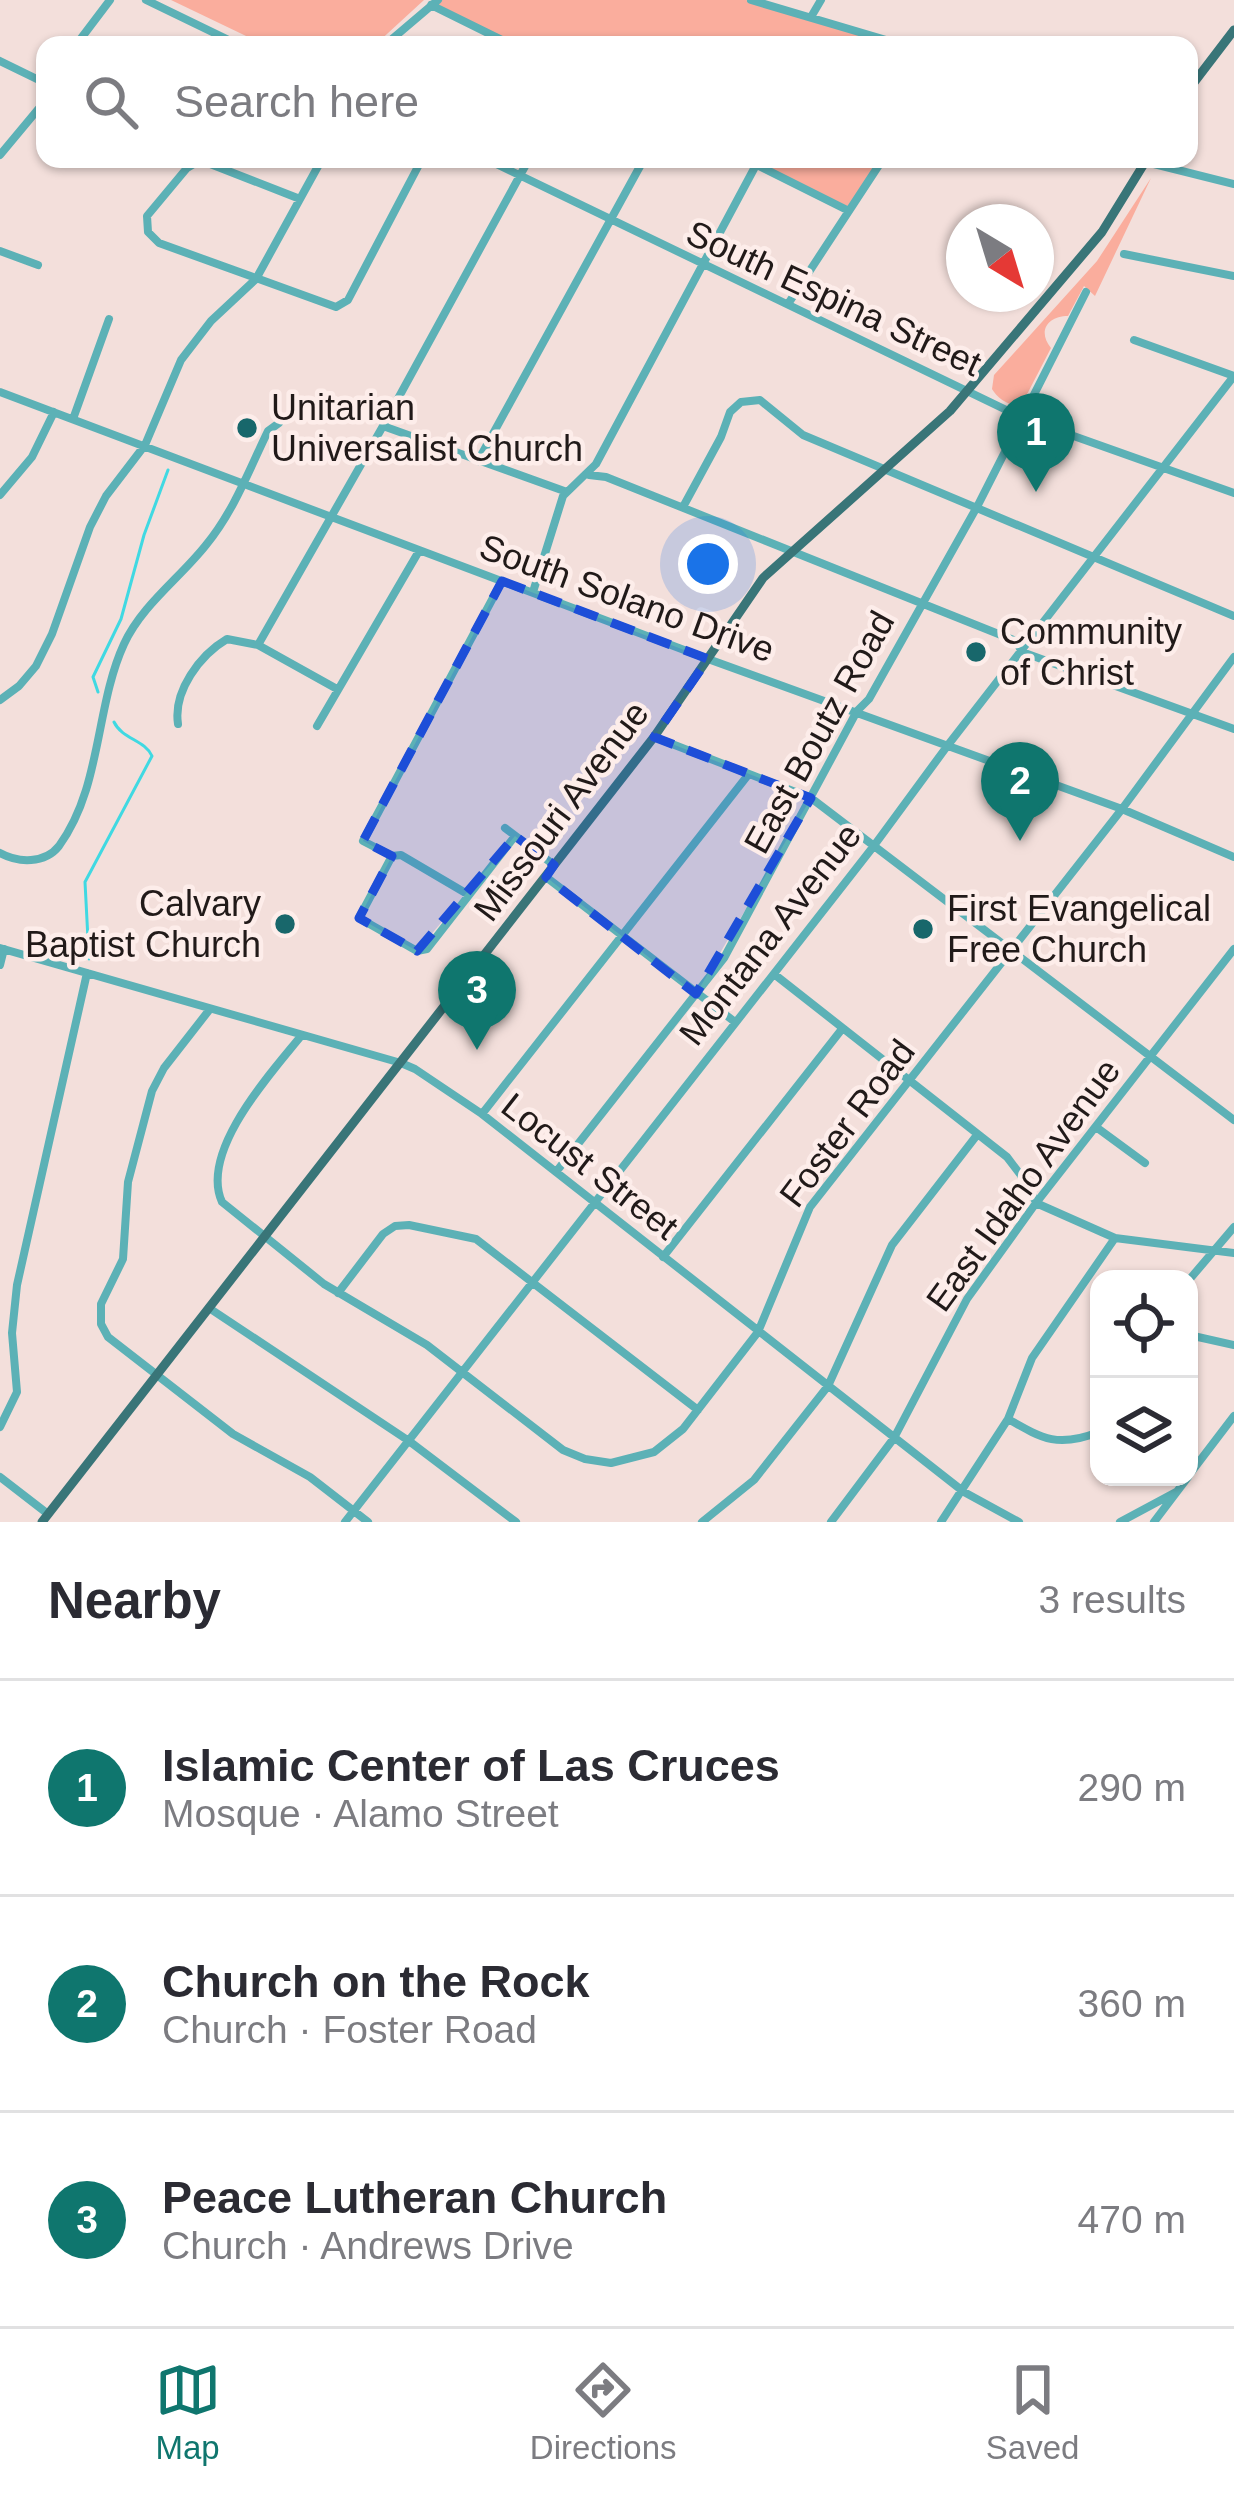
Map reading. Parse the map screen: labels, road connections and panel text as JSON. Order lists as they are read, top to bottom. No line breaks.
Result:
{"streets":{"main road":["Missouri Avenue"],"street":["South Espina Street","South Solano Drive","East Boutz Road","Montana Avenue","Foster Road","Locust Street","East Idaho Avenue"]},"crossings":[["South Espina Street","East Boutz Road"],["South Espina Street","Missouri Avenue"],["South Espina Street","Montana Avenue"],["South Solano Drive","East Boutz Road"],["South Solano Drive","Missouri Avenue"],["South Solano Drive","Montana Avenue"],["South Solano Drive","Foster Road"],["East Boutz Road","Locust Street"],["Missouri Avenue","Foster Road"],["Missouri Avenue","Locust Street"],["Montana Avenue","Foster Road"],["Montana Avenue","Locust Street"],["Foster Road","Locust Street"],["Locust Street","East Idaho Avenue"]],"places":["Unitarian Universalist Church","Community of Christ","Calvary Baptist Church","First Evangelical Free Church"],"north":"bottom right","page":{"search":"Search here","pins":["1","2","3"],"heading":["Nearby","3 results"],"list":[{"mark":"1","name":"Islamic Center of Las Cruces","note":"Mosque · Alamo Street","value":"290 m"},{"mark":"2","name":"Church on the Rock","note":"Church · Foster Road","value":"360 m"},{"mark":"3","name":"Peace Lutheran Church","note":"Church · Andrews Drive","value":"470 m"}],"nav":["Map","Directions","Saved"]}}
